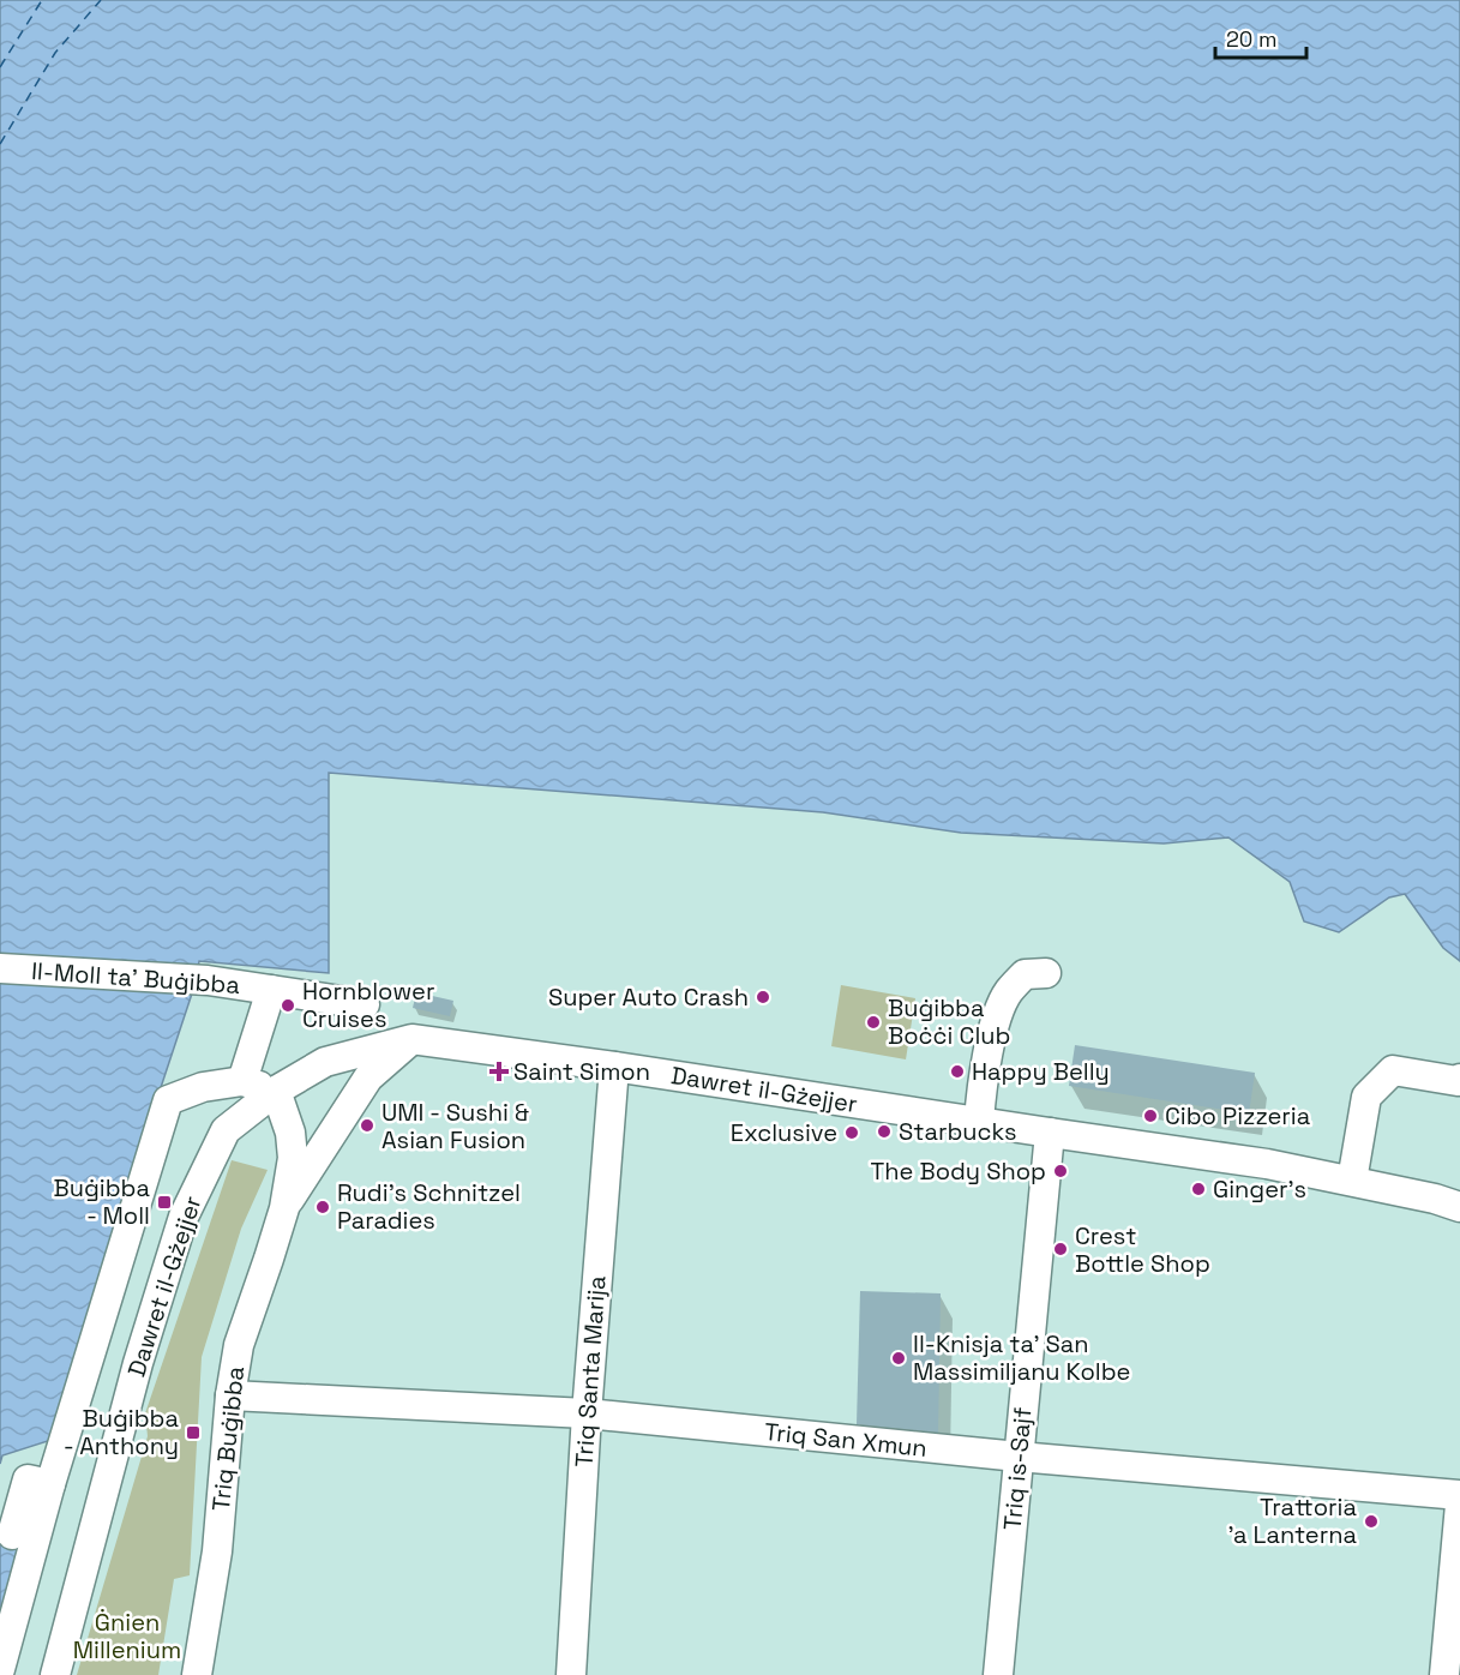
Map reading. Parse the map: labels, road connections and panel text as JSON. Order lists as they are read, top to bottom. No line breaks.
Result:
{"streets":{"street":["Il-Moll ta' Buġibba","Dawret il-Gżejjer","Triq Santa Marija","Triq Buġibba","Triq San Xmun","Triq is-Sajf"]},"crossings":[["Dawret il-Gżejjer","Triq Santa Marija"],["Dawret il-Gżejjer","Triq Buġibba"],["Dawret il-Gżejjer","Triq is-Sajf"],["Triq Santa Marija","Triq San Xmun"],["Triq Buġibba","Triq San Xmun"],["Triq San Xmun","Triq is-Sajf"]],"parks":["Ġnien Millenium"],"places":{"other":["Super Auto Crash","Hornblower Cruises","Buġibba Boċċi Club","Happy Belly","Cibo Pizzeria","UMI - Sushi & Asian Fusion","Starbucks","Exclusive","The Body Shop","Ginger's","Rudi's Schnitzel Paradies","Crest Bottle Shop","Il-Knisja ta' San Massimiljanu Kolbe","Trattoria 'a Lanterna"],"health":["Saint Simon"],"transit":["Buġibba - Moll","Buġibba - Anthony"]},"scale_bar":"20 m"}
